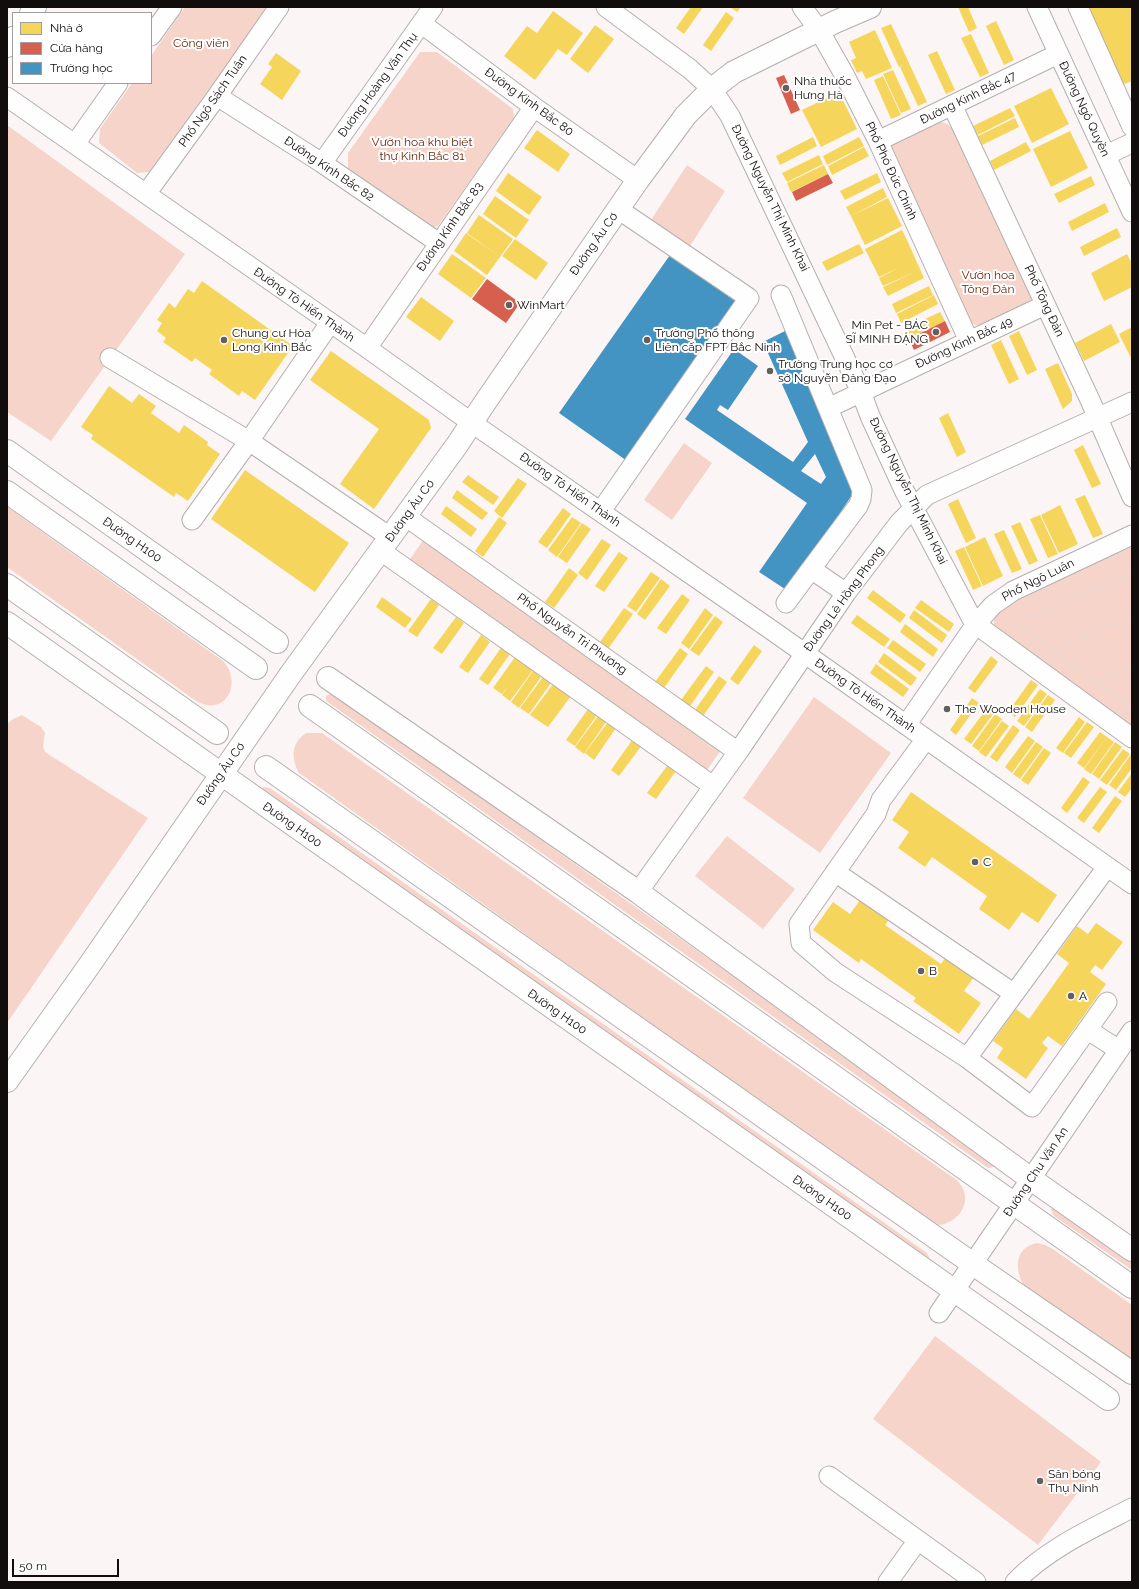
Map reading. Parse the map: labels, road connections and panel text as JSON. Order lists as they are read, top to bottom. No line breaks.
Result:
{"streets":{"main road":["Đường Âu Cơ","Đường H100"],"street":["Đường Hoàng Văn Thụ","Đường Kinh Bắc 47","Phố Ngô Sách Tuân","Đường Kinh Bắc 80","Đường Ngô Quyền","Đường Kinh Bắc 82","Phố Phó Đức Chính","Đường Nguyễn Thị Minh Khai","Đường Kinh Bắc 83","Phố Tông Đản","Đường Tô Hiến Thành","Đường Kinh Bắc 49","Phố Ngô Luân","Đường Lê Hồng Phong","Phố Nguyễn Tri Phương","Đường Chu Văn An"]},"crossings":[["Đường Hoàng Văn Thụ","Đường Kinh Bắc 80"],["Đường Hoàng Văn Thụ","Đường Kinh Bắc 82"],["Đường Kinh Bắc 47","Đường Ngô Quyền"],["Đường Kinh Bắc 47","Phố Phó Đức Chính"],["Đường Kinh Bắc 47","Phố Tông Đản"],["Phố Ngô Sách Tuân","Đường Kinh Bắc 82"],["Phố Ngô Sách Tuân","Đường Tô Hiến Thành"],["Đường Kinh Bắc 80","Đường Kinh Bắc 83"],["Đường Kinh Bắc 80","Đường Âu Cơ"],["Đường Kinh Bắc 82","Đường Kinh Bắc 83"],["Phố Phó Đức Chính","Đường Âu Cơ"],["Phố Phó Đức Chính","Đường Kinh Bắc 49"],["Đường Nguyễn Thị Minh Khai","Đường Âu Cơ"],["Đường Nguyễn Thị Minh Khai","Đường Kinh Bắc 49"],["Đường Nguyễn Thị Minh Khai","Phố Ngô Luân"],["Đường Nguyễn Thị Minh Khai","Đường Lê Hồng Phong"],["Đường Kinh Bắc 83","Đường Tô Hiến Thành"],["Đường Âu Cơ","Đường Tô Hiến Thành"],["Đường Âu Cơ","Đường H100"],["Đường Âu Cơ","Phố Nguyễn Tri Phương"],["Phố Tông Đản","Đường Kinh Bắc 49"],["Phố Tông Đản","Đường Lê Hồng Phong"],["Đường Tô Hiến Thành","Phố Ngô Luân"],["Đường Tô Hiến Thành","Đường Lê Hồng Phong"],["Đường H100","Đường Chu Văn An"],["Đường Lê Hồng Phong","Phố Nguyễn Tri Phương"]],"parks":["Công viên","Vườn hoa khu biệt thự Kinh Bắc 81","Vườn hoa Tông Đản"],"places":["Nhà thuốc Hưng Hà","WinMart","Min Pet - BÁC SĨ MINH ĐẶNG","Chung cư Hòa Long Kinh Bắc","Trường Phổ thông Liên cấp FPT Bắc Ninh","Trường Trung học cơ sở Nguyễn Đăng Đạo","The Wooden House","C","B","A","Sân bóng Thụ Ninh"],"legend":["Nhà ở","Cửa hàng","Trường học"],"scale_bar":"50 m"}
